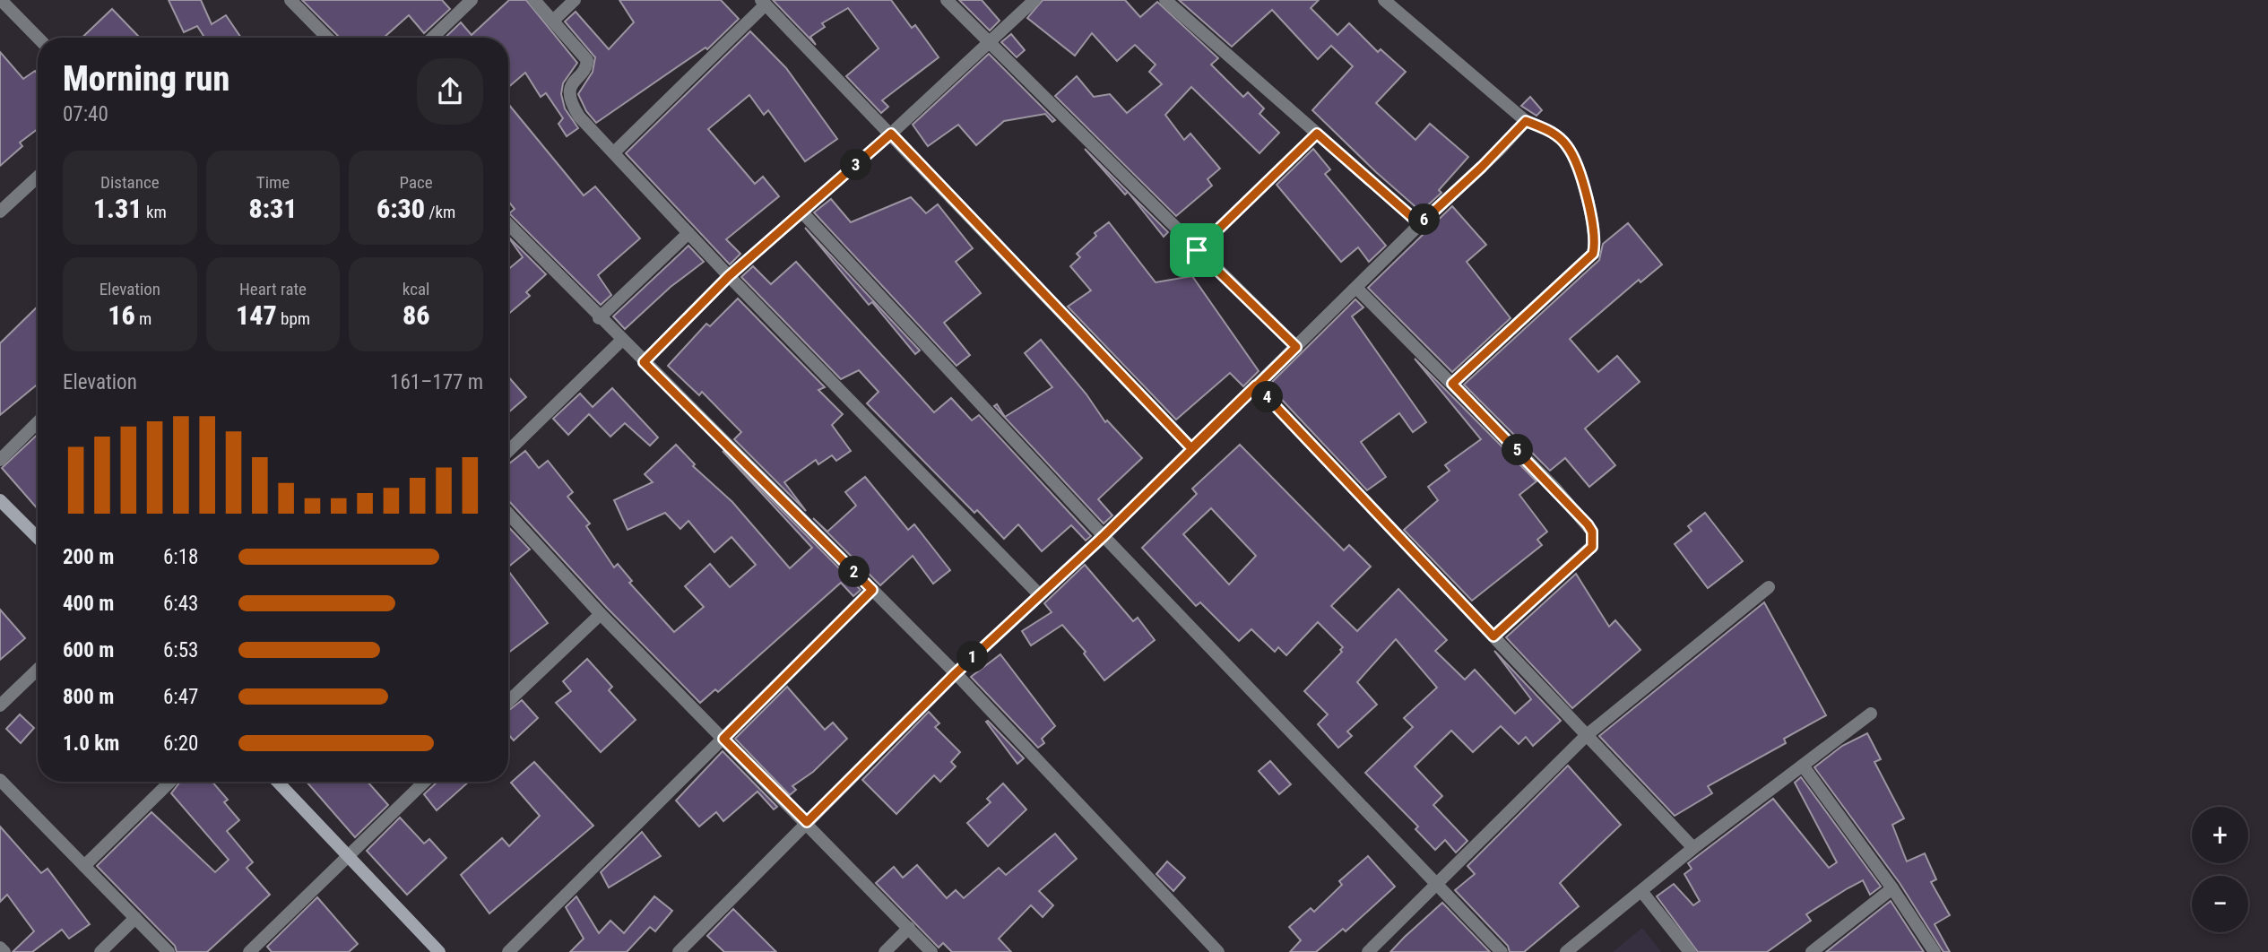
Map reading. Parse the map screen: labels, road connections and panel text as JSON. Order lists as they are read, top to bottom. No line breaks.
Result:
{"page":{"heading":["Morning run","07:40"],"stats":[["Distance","1.31 km"],["Time","8:31"],["Pace","6:30 /km"],["Elevation","16 m"],["Heart rate","147 bpm"],["kcal","86"]],"pins":["3","6","4","5","2","1"],"chart":["Elevation","161–177 m"],"list":[{"name":"200 m","note":"6:18"},{"name":"400 m","note":"6:43"},{"name":"600 m","note":"6:53"},{"name":"800 m","note":"6:47"},{"name":"1.0 km","note":"6:20"}],"map_buttons":["+","−"]}}
